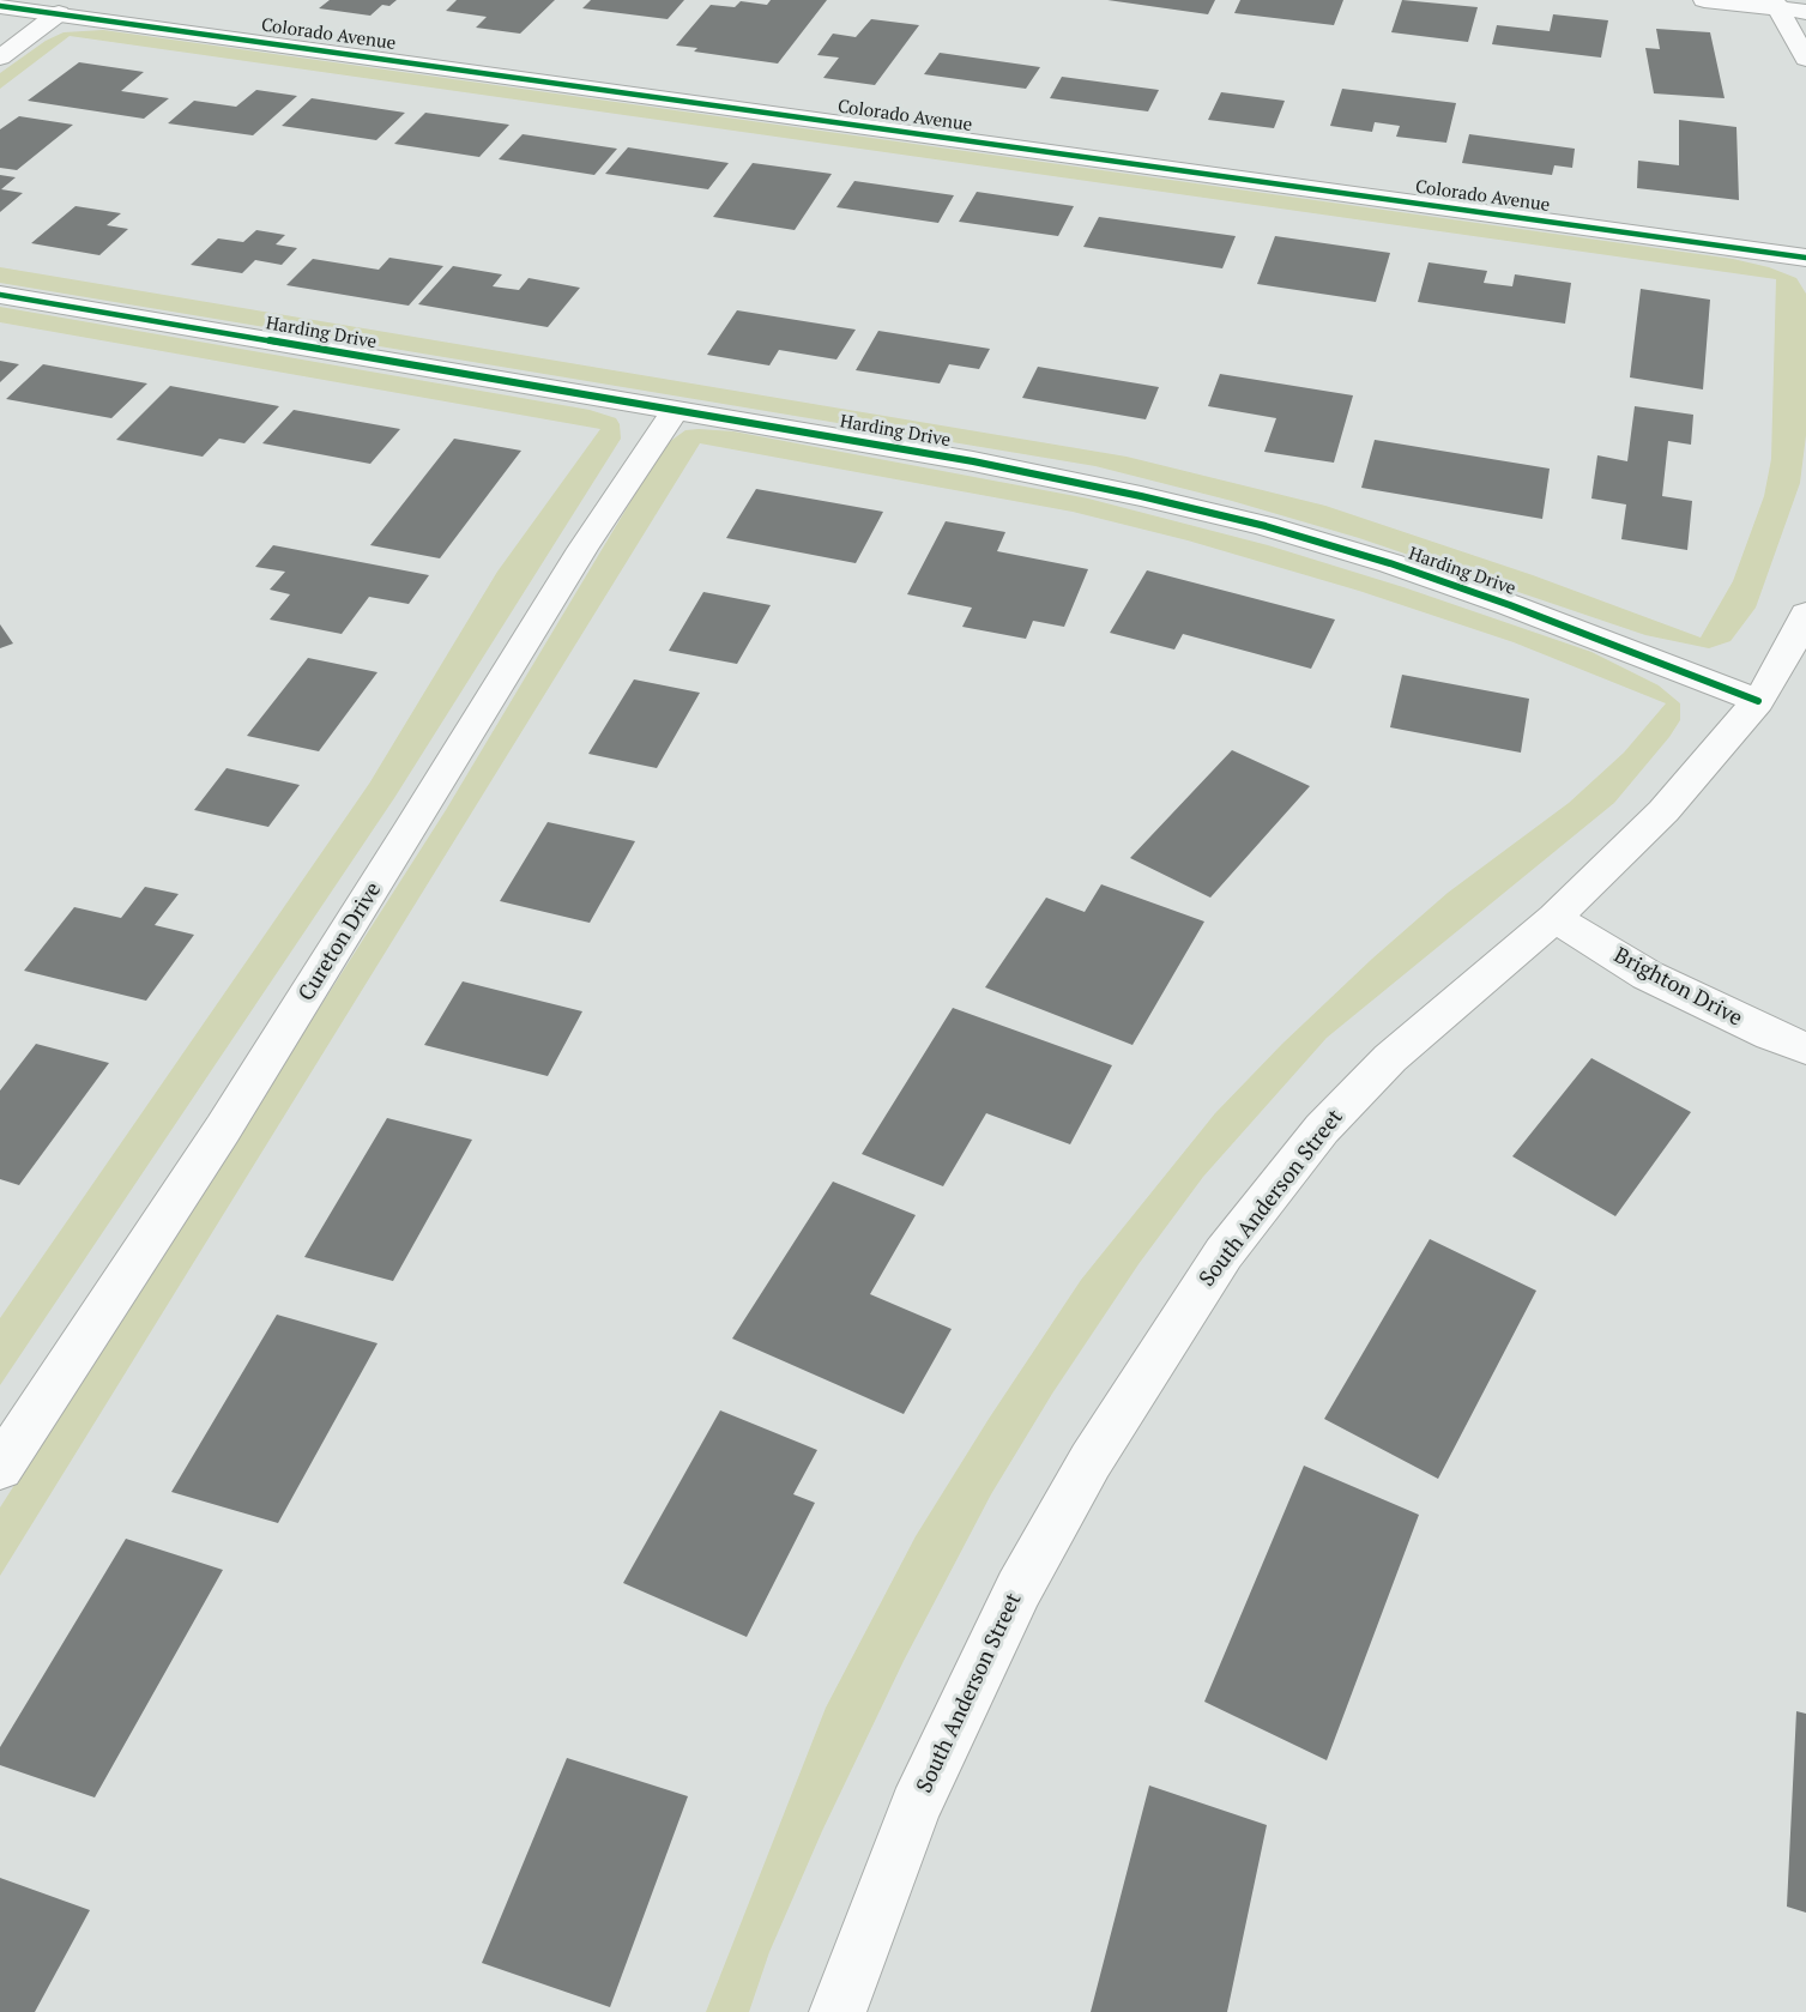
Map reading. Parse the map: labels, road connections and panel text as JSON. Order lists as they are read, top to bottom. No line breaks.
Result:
{"streets":{"street":["Colorado Avenue","Harding Drive","Cureton Drive","Brighton Drive","South Anderson Street"]},"crossings":[["Harding Drive","Cureton Drive"],["Harding Drive","South Anderson Street"],["Brighton Drive","South Anderson Street"]]}
